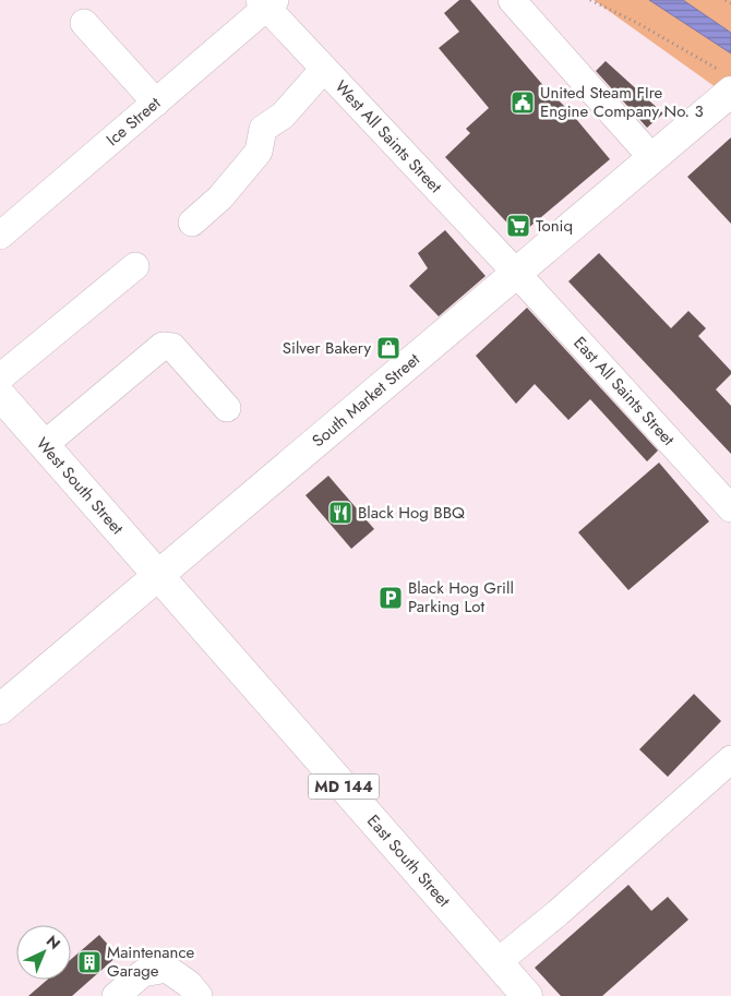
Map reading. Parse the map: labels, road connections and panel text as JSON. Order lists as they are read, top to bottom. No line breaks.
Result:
{"streets":{"main road":["South Market Street","West South Street","MD 144","East South Street"],"street":["Ice Street","West All Saints Street","East All Saints Street"]},"crossings":[["Ice Street","West All Saints Street"],["West All Saints Street","East All Saints Street"],["West All Saints Street","South Market Street"],["East All Saints Street","South Market Street"],["South Market Street","West South Street"],["South Market Street","East South Street"],["West South Street","East South Street"]],"places":{"public building":["United Steam FIre Engine Company No. 3"],"supermarket":["Toniq"],"shop":["Silver Bakery"],"restaurant":["Black Hog BBQ"],"parking":["Black Hog Grill Parking Lot"],"building":["Maintenance Garage"]},"north":"top right"}
